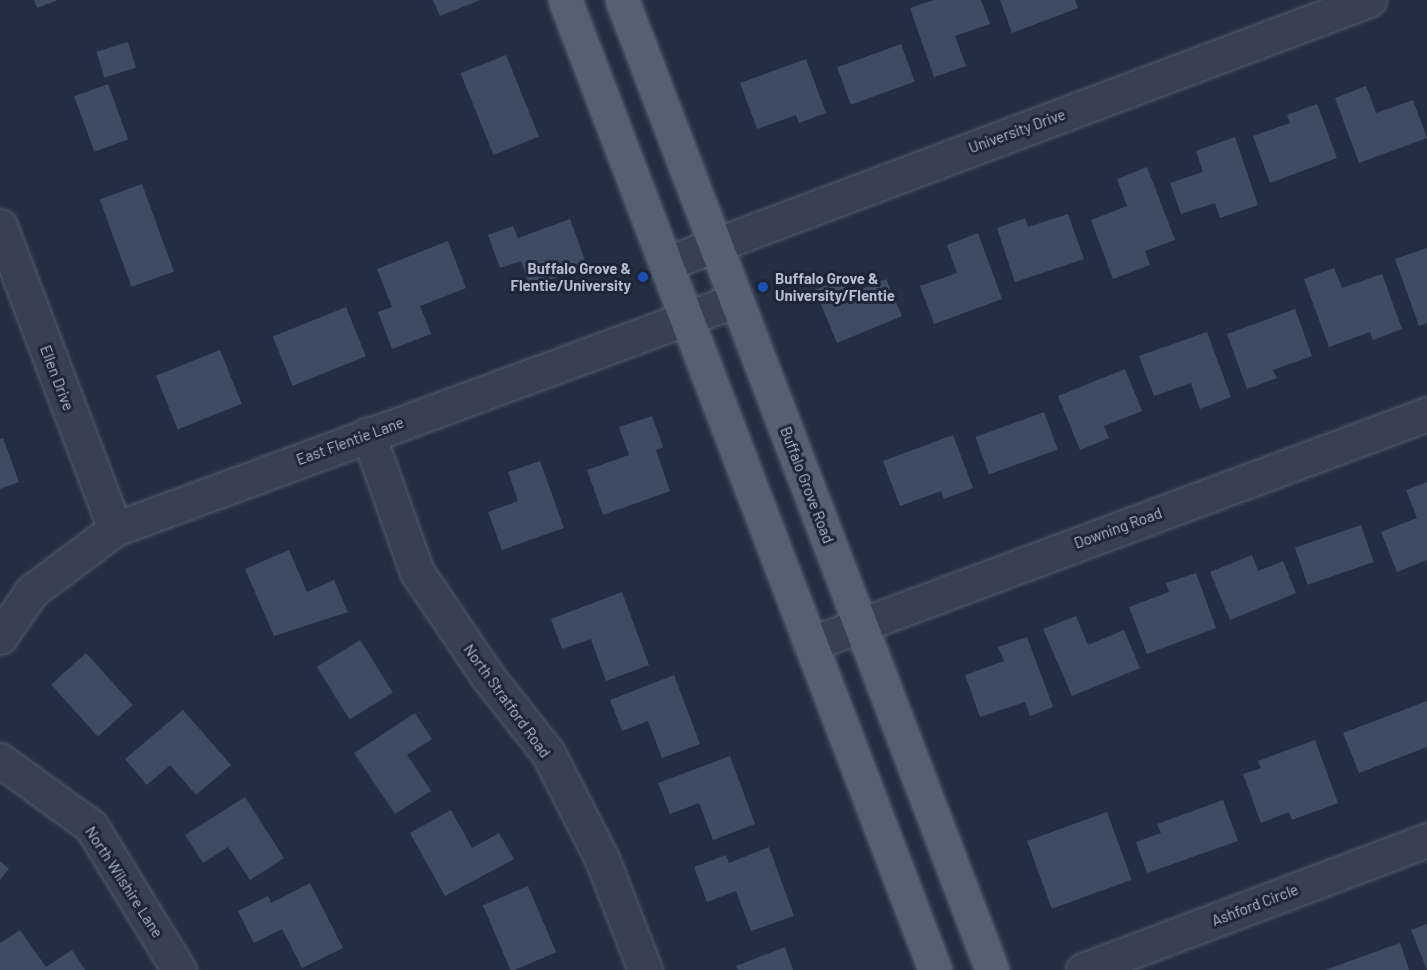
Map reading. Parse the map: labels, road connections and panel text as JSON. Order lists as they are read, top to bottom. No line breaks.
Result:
{"streets":{"main road":["Buffalo Grove Road"],"street":["University Drive","Ellen Drive","East Flentie Lane","Downing Road","North Stratford Road","North Wilshire Lane","Ashford Circle"]},"crossings":[["University Drive","Buffalo Grove Road"],["Ellen Drive","East Flentie Lane"],["East Flentie Lane","Buffalo Grove Road"],["East Flentie Lane","North Stratford Road"],["Buffalo Grove Road","Downing Road"]],"places":["Buffalo Grove & Flentie/University","Buffalo Grove & University/Flentie"]}
